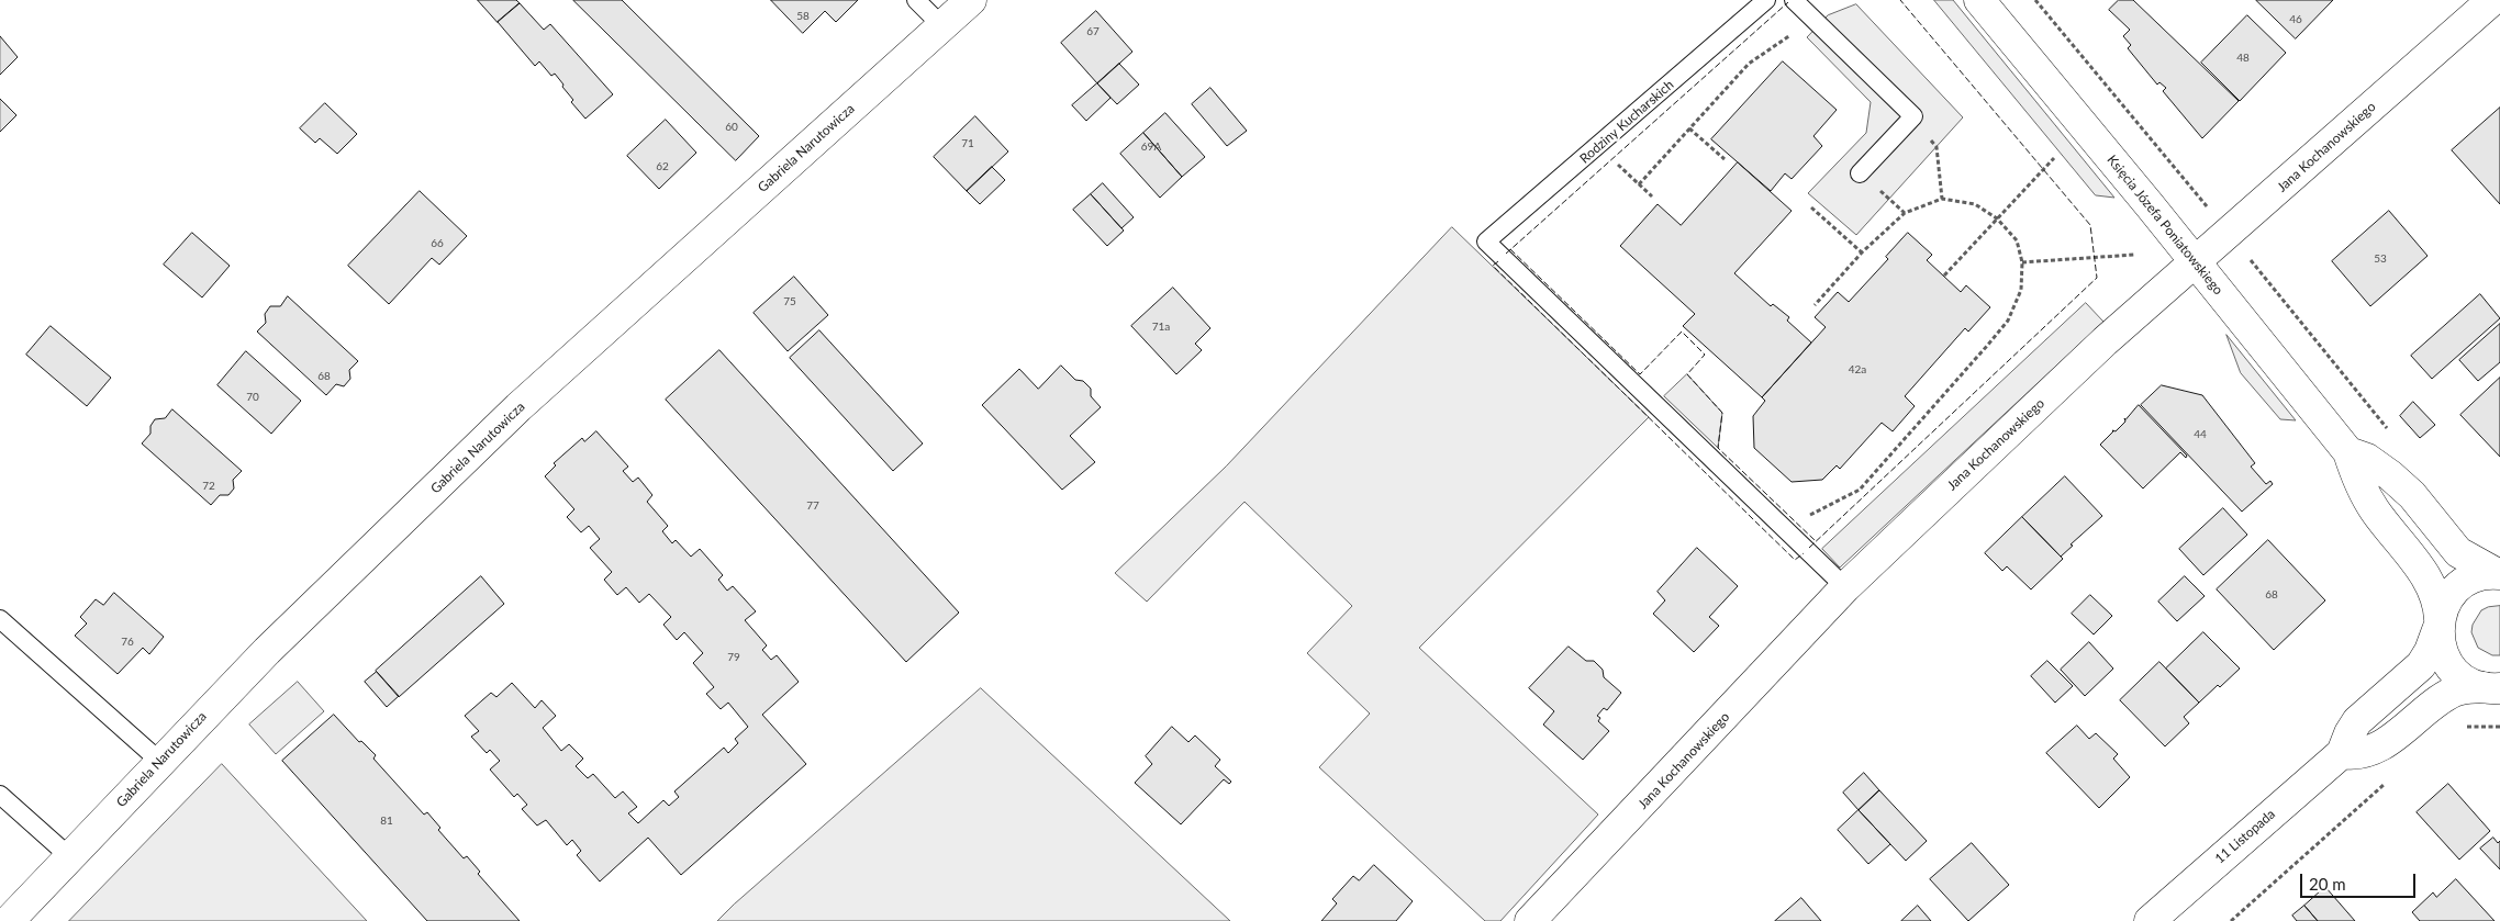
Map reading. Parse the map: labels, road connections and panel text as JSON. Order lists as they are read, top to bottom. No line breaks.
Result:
{"streets":{"street":["Jana Kochanowskiego","Gabriela Narutowicza","Księcia Józefa Poniatowskiego","11 Listopada"],"lane":["Rodziny Kucharskich"]},"crossings":[["Jana Kochanowskiego","Księcia Józefa Poniatowskiego"],["Księcia Józefa Poniatowskiego","11 Listopada"]],"house_numbers":["58","46","67","48","60","71","69A","62","66","53","75","71a","42a","68","70","44","72","77","68","76","79","81"],"scale_bar":"20 m"}
